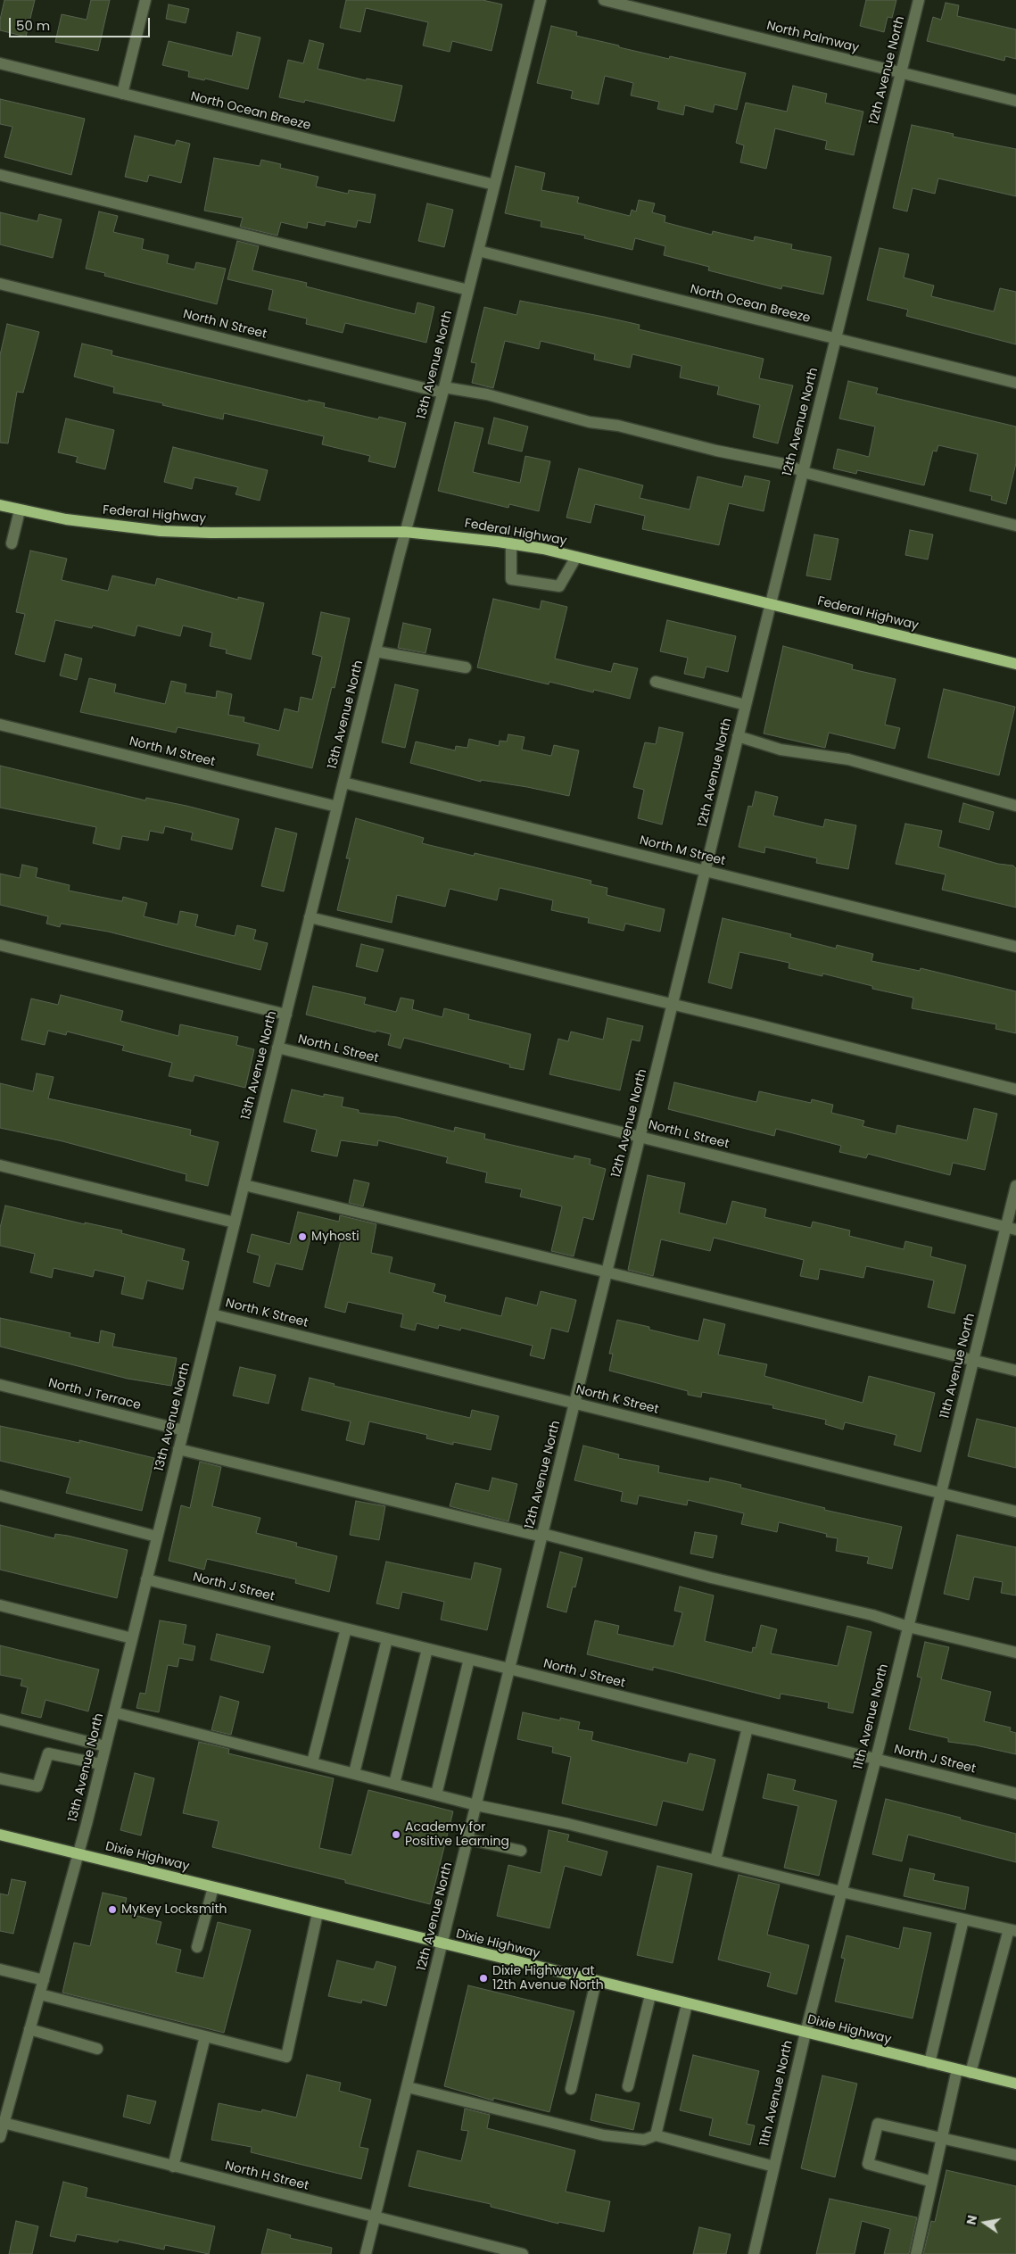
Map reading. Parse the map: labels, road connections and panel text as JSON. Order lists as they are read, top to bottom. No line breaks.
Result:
{"streets":{"main road":["Federal Highway","Dixie Highway"],"street":["North Palmway","12th Avenue North","North Ocean Breeze","North N Street","13th Avenue North","North M Street","North L Street","North K Street","11th Avenue North","North J Terrace","North J Street","North H Street"]},"crossings":[["North Palmway","12th Avenue North"],["12th Avenue North","North Ocean Breeze"],["12th Avenue North","North N Street"],["12th Avenue North","Federal Highway"],["12th Avenue North","North M Street"],["12th Avenue North","North L Street"],["12th Avenue North","North K Street"],["12th Avenue North","North J Street"],["12th Avenue North","Dixie Highway"],["12th Avenue North","North H Street"],["North Ocean Breeze","13th Avenue North"],["North N Street","13th Avenue North"],["13th Avenue North","Federal Highway"],["13th Avenue North","North M Street"],["13th Avenue North","North L Street"],["13th Avenue North","North K Street"],["13th Avenue North","North J Terrace"],["13th Avenue North","North J Street"],["13th Avenue North","Dixie Highway"],["13th Avenue North","North H Street"],["North L Street","11th Avenue North"],["North K Street","11th Avenue North"],["11th Avenue North","North J Street"],["11th Avenue North","Dixie Highway"]],"places":["Myhosti","Academy for Positive Learning","MyKey Locksmith","Dixie Highway at 12th Avenue North"],"scale_bar":"50 m","north":"left"}
